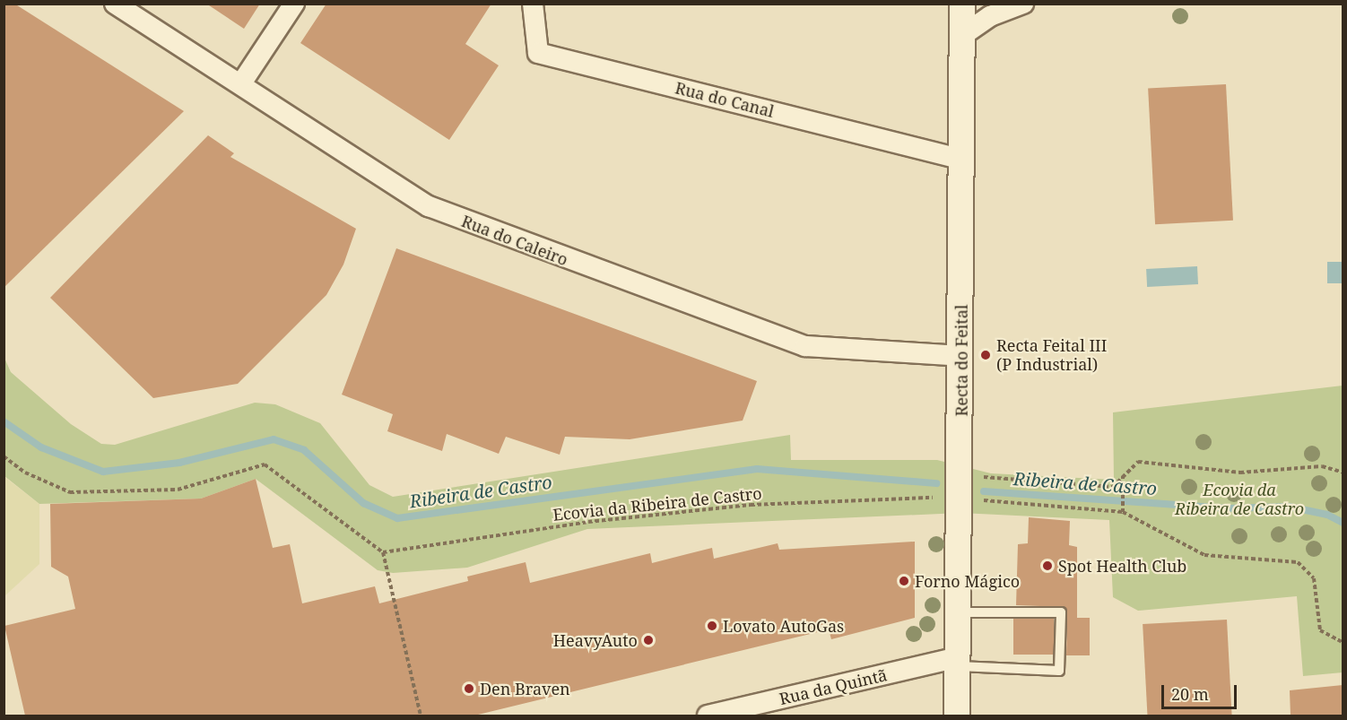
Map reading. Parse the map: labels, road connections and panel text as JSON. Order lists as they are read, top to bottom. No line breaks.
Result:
{"streets":{"street":["Rua do Canal","Rua do Caleiro","Recta do Feital","Rua da Quintã"],"path":["Ecovia da Ribeira de Castro"]},"crossings":[["Rua do Canal","Recta do Feital"],["Rua do Caleiro","Recta do Feital"],["Recta do Feital","Rua da Quintã"]],"water":["Ribeira de Castro"],"parks":["Ecovia da Ribeira de Castro"],"places":["Recta Feital III (P Industrial)","Spot Health Club","Forno Mágico","Lovato AutoGas","HeavyAuto","Den Braven"],"scale_bar":"20 m"}
